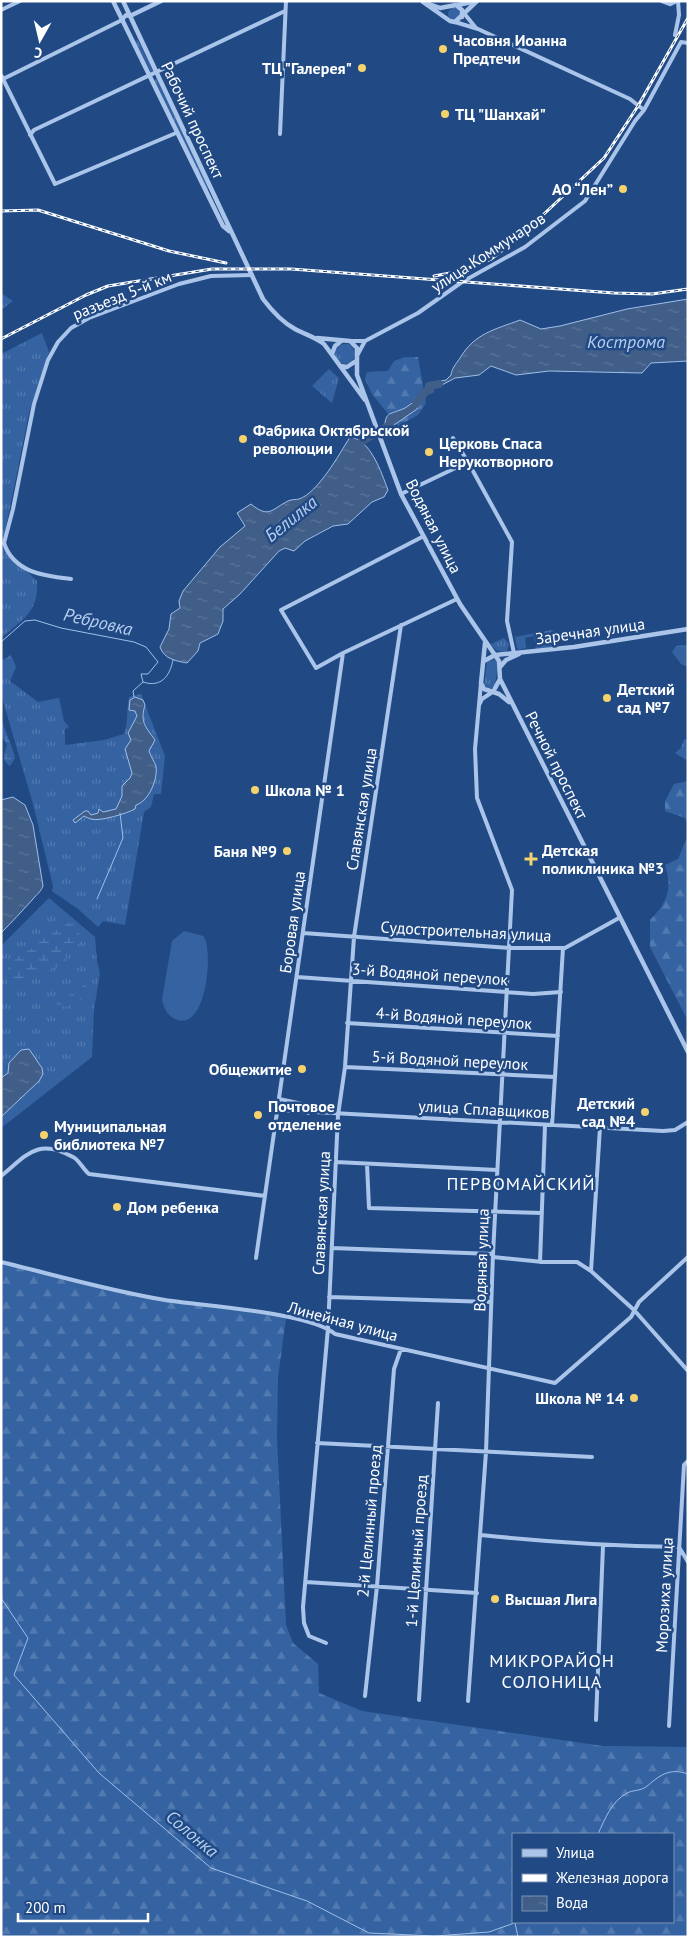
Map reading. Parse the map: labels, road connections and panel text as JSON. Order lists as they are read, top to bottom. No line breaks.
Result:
{"streets":{"street":["Рабочий проспект","улица Коммунаров","разъезд 5-й км","Водяная улица","Заречная улица","Речной проспект","Славянская улица","Боровая улица","Судостроительная улица","3-й Водяной переулок","4-й Водяной переулок","5-й Водяной переулок","улица Сплавщиков","Линейная улица","2-й Целинный проезд","1-й Целинный проезд","Морозиха улица"]},"crossings":[["Рабочий проспект","разъезд 5-й км"],["Водяная улица","Заречная улица"],["Водяная улица","Судостроительная улица"],["Водяная улица","3-й Водяной переулок"],["Водяная улица","4-й Водяной переулок"],["Водяная улица","5-й Водяной переулок"],["Водяная улица","улица Сплавщиков"],["Водяная улица","Линейная улица"],["Речной проспект","Судостроительная улица"],["Славянская улица","Судостроительная улица"],["Славянская улица","3-й Водяной переулок"],["Славянская улица","4-й Водяной переулок"],["Славянская улица","5-й Водяной переулок"],["Славянская улица","улица Сплавщиков"],["Славянская улица","Линейная улица"],["Боровая улица","Судостроительная улица"],["Боровая улица","3-й Водяной переулок"],["Боровая улица","улица Сплавщиков"],["Линейная улица","2-й Целинный проезд"]],"districts":["ПЕРВОМАЙСКИЙ","МИКРОРАЙОН СОЛОНИЦА"],"water":["Кострома","Белилка","Ребровка","Солонка"],"places":{"other":["Часовня Иоанна Предтечи","ТЦ \"Галерея\"","ТЦ \"Шанхай\"","АО “Лен”","Фабрика Октябрьской революции","Церковь Спаса Нерукотворного","Детский сад №7","Школа № 1","Баня №9","Общежитие","Детский сад №4","Почтовое отделение","Муниципальная библиотека №7","Дом ребенка","Школа № 14","Высшая Лига"],"health":["Детская поликлиника №3"]},"legend":["Улица","Железная дорога","Вода"],"scale_bar":"200 m","north":"bottom"}
